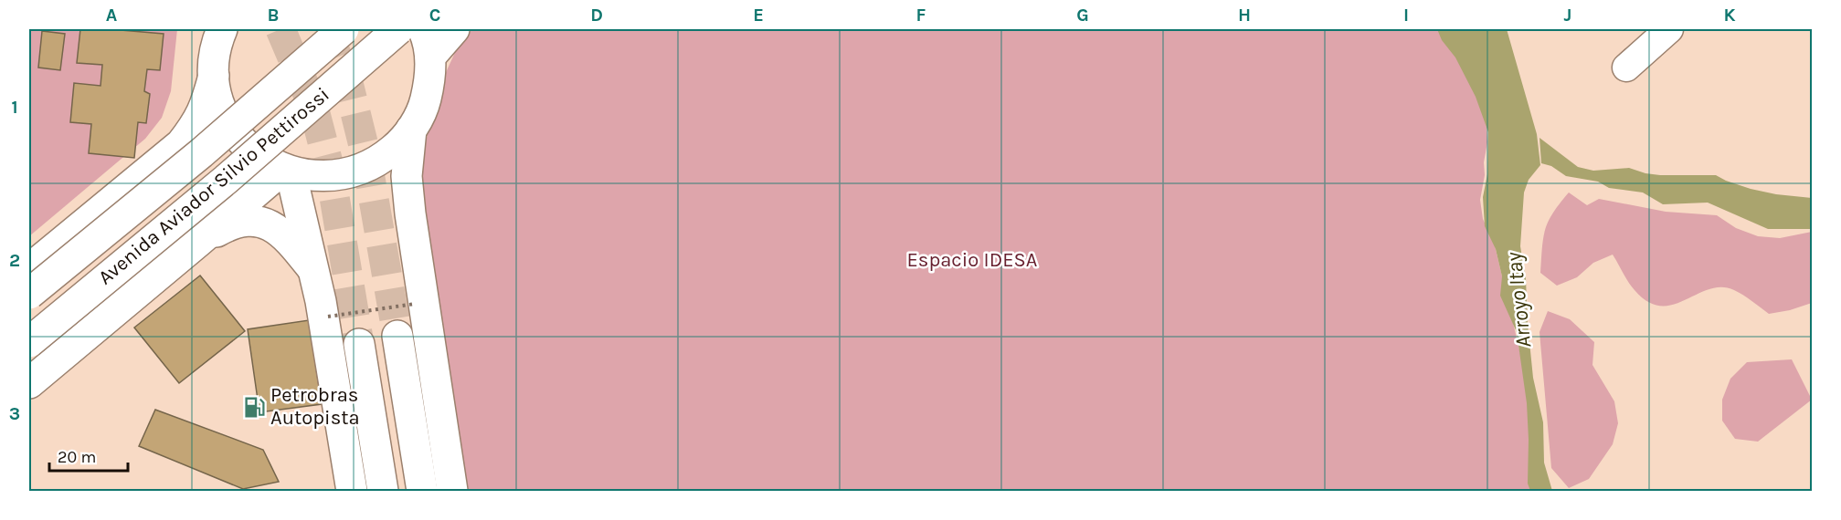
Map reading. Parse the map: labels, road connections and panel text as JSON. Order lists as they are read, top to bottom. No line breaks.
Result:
{"streets":{"highway":["Avenida Aviador Silvio Pettirossi"]},"water":["Arroyo Itay"],"parks":["Espacio IDESA"],"places":{"fuel station":["Petrobras Autopista"]},"scale_bar":"20 m","grid":{"columns":["A","B","C","D","E","F","G","H","I","J","K"],"rows":["1","2","3"]}}
